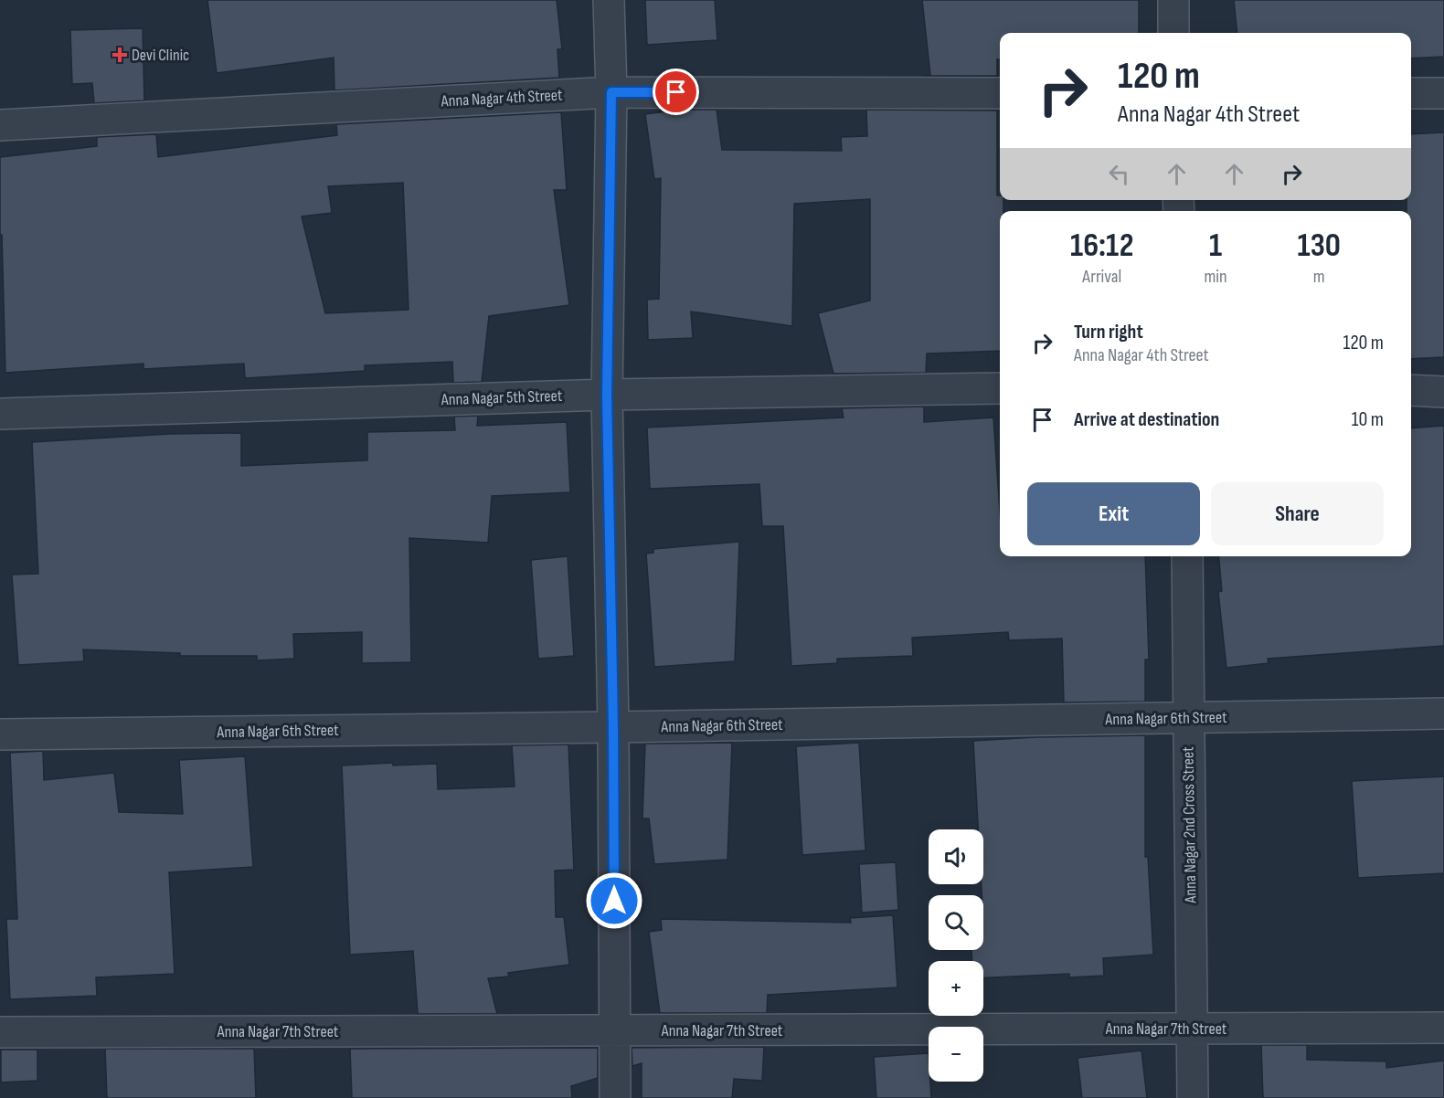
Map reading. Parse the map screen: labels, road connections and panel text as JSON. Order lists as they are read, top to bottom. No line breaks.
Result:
{"streets":{"street":["Anna Nagar 4th Street","Anna Nagar 5th Street","Anna Nagar 6th Street","Anna Nagar 2nd Cross Street","Anna Nagar 7th Street"]},"crossings":[["Anna Nagar 6th Street","Anna Nagar 2nd Cross Street"],["Anna Nagar 2nd Cross Street","Anna Nagar 7th Street"]],"places":{"health":["Devi Clinic"]},"page":{"turn":["120 m","Anna Nagar 4th Street"],"eta":["16:12","Arrival","1","min","130","m"],"list":[{"name":"Turn right","note":"Anna Nagar 4th Street","value":"120 m"},{"name":"Arrive at destination","value":"10 m"}],"buttons":["Exit","Share"],"map_buttons":["+","−"]}}
